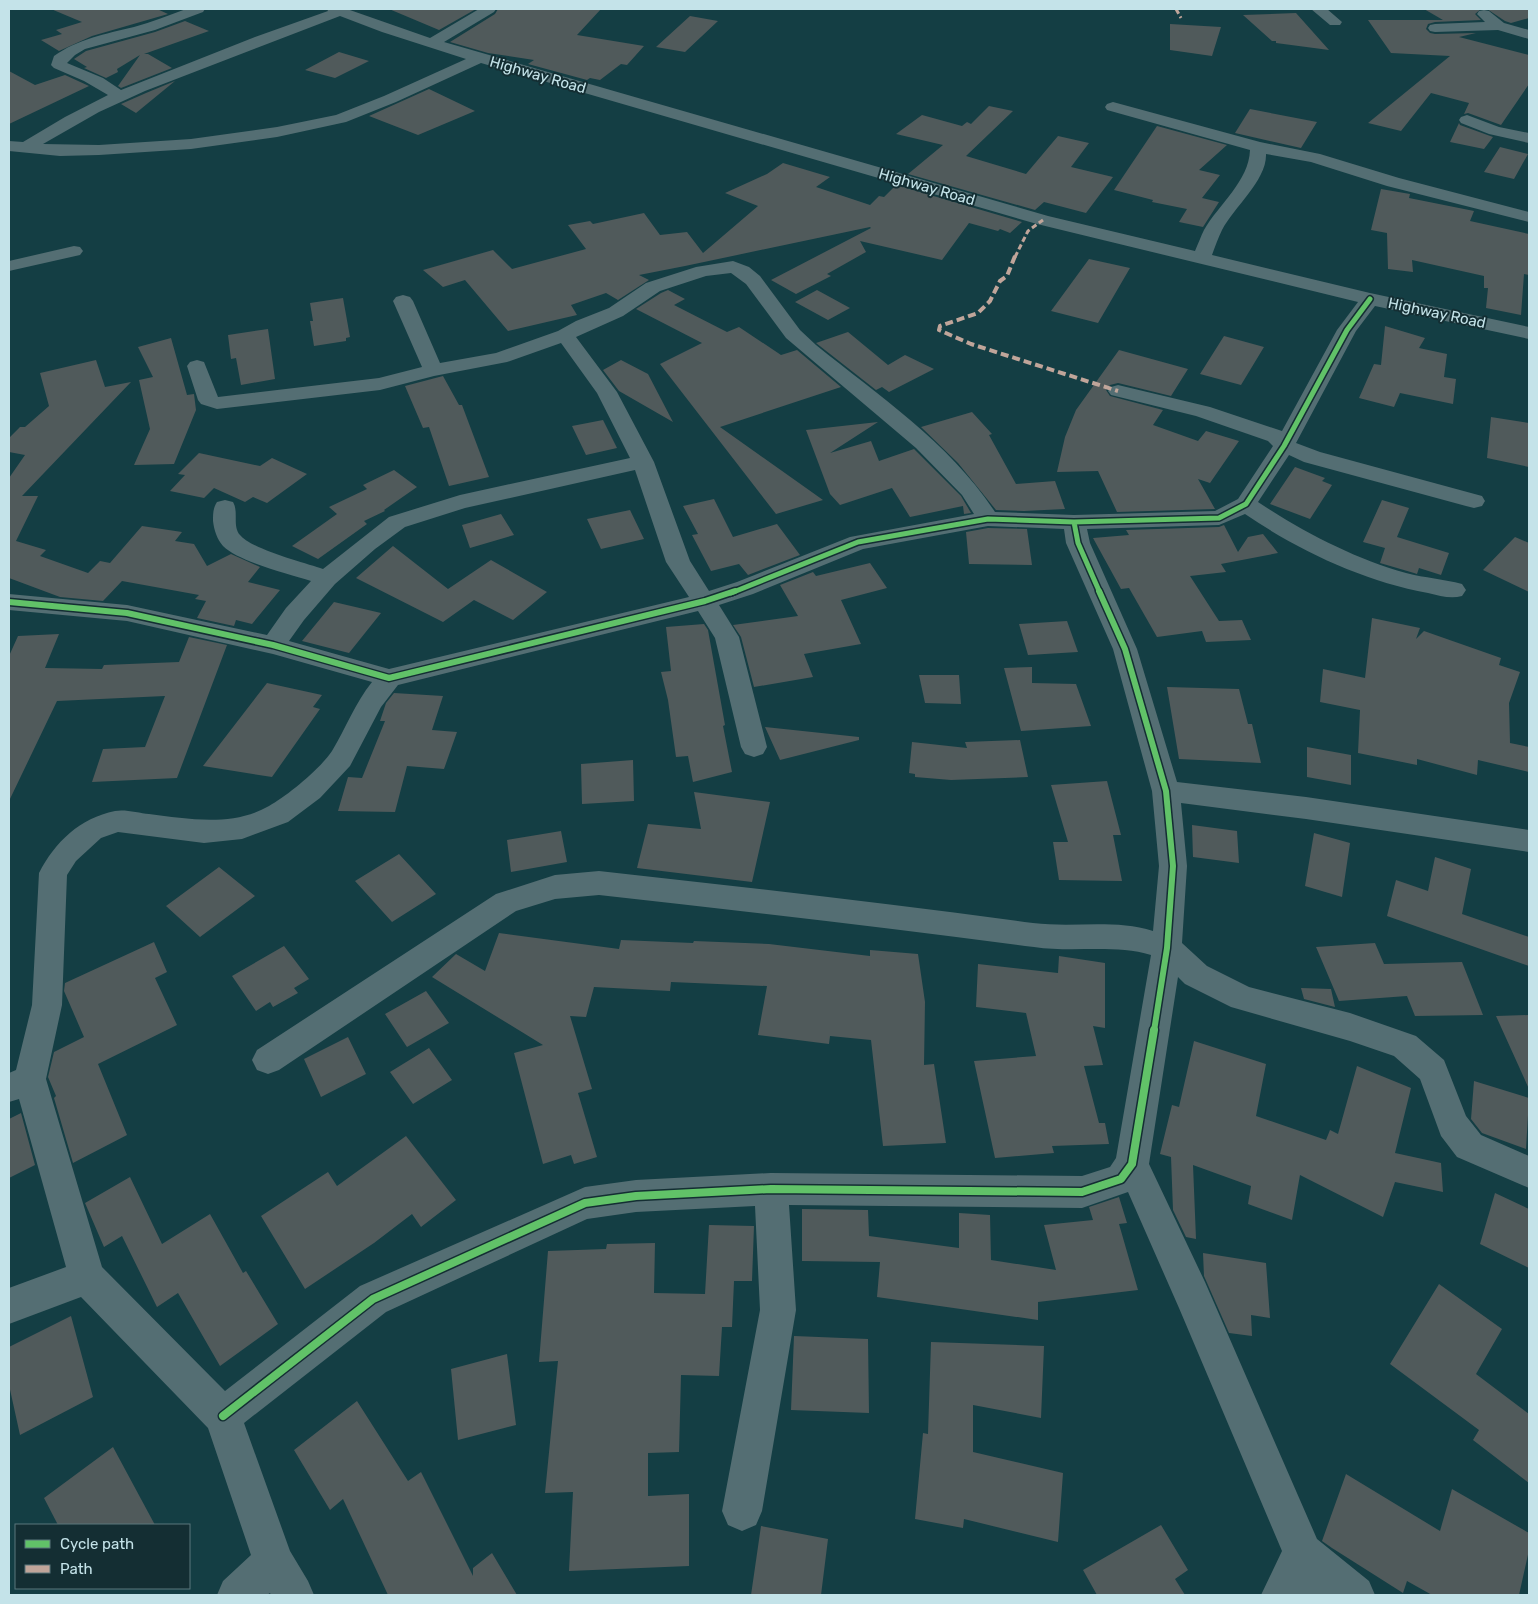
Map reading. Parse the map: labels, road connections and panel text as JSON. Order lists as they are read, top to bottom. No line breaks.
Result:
{"streets":{"street":["Highway Road"]},"legend":["Cycle path","Path"]}
